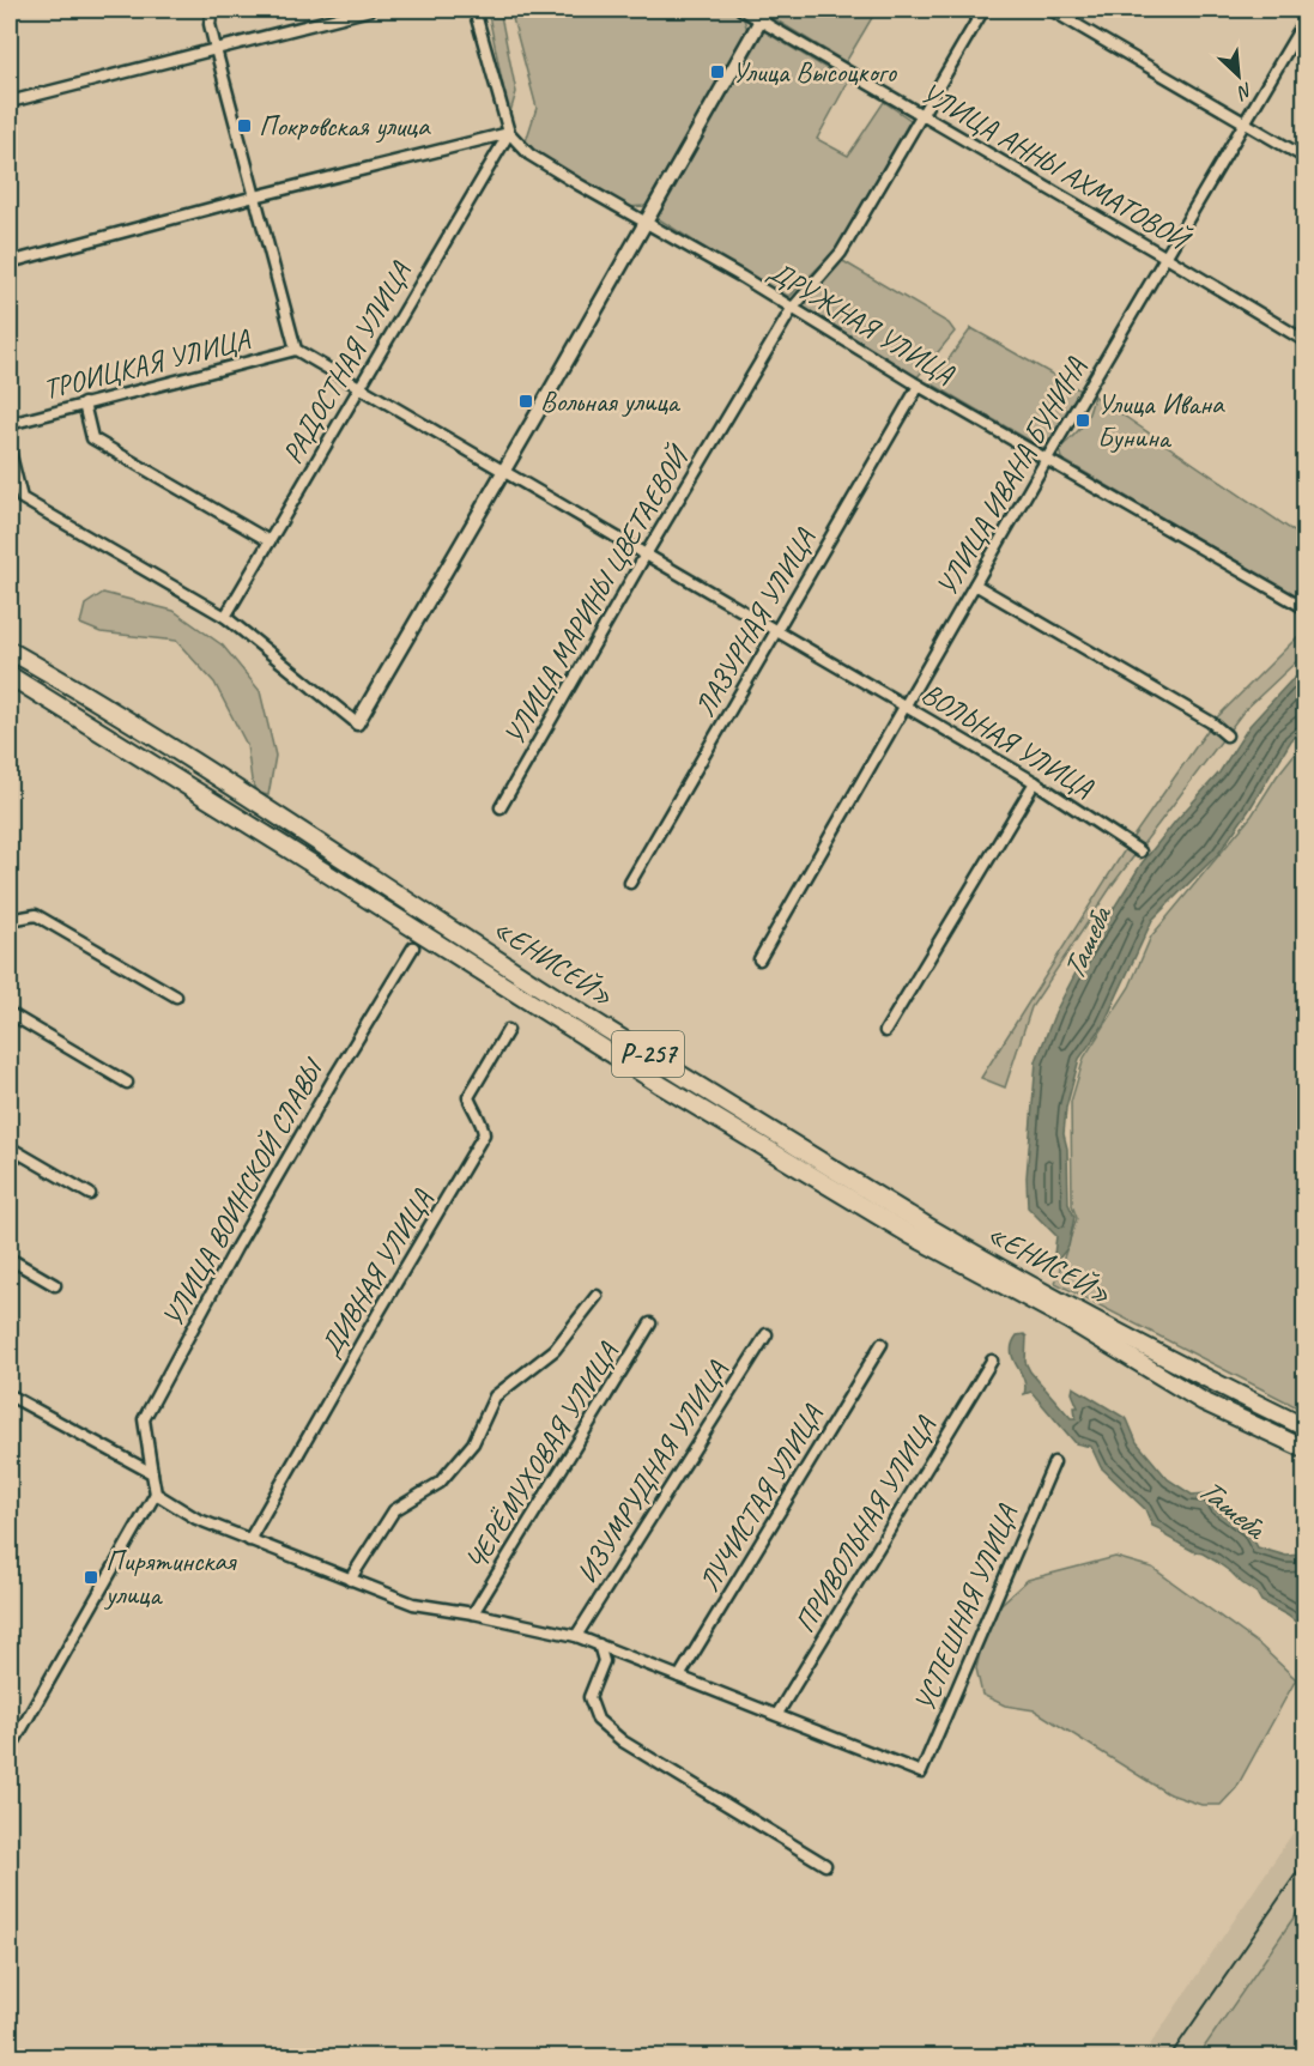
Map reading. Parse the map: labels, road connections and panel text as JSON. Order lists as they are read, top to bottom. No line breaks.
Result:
{"streets":{"highway":["«ЕНИСЕЙ»","Р-257"],"street":["УЛИЦА АННЫ АХМАТОВОЙ","ДРУЖНАЯ УЛИЦА","РАДОСТНАЯ УЛИЦА","ТРОИЦКАЯ УЛИЦА","УЛИЦА ИВАНА БУНИНА","УЛИЦА МАРИНЫ ЦВЕТАЕВОЙ","ЛАЗУРНАЯ УЛИЦА","ВОЛЬНАЯ УЛИЦА","УЛИЦА ВОИНСКОЙ СЛАВЫ","ДИВНАЯ УЛИЦА","ЧЕРЁМУХОВАЯ УЛИЦА","ИЗУМРУДНАЯ УЛИЦА","ЛУЧИСТАЯ УЛИЦА","ПРИВОЛЬНАЯ УЛИЦА","УСПЕШНАЯ УЛИЦА"]},"crossings":[["УЛИЦА АННЫ АХМАТОВОЙ","УЛИЦА ИВАНА БУНИНА"],["УЛИЦА АННЫ АХМАТОВОЙ","УЛИЦА МАРИНЫ ЦВЕТАЕВОЙ"],["ДРУЖНАЯ УЛИЦА","РАДОСТНАЯ УЛИЦА"],["ДРУЖНАЯ УЛИЦА","УЛИЦА ИВАНА БУНИНА"],["ДРУЖНАЯ УЛИЦА","УЛИЦА МАРИНЫ ЦВЕТАЕВОЙ"],["ДРУЖНАЯ УЛИЦА","ЛАЗУРНАЯ УЛИЦА"],["РАДОСТНАЯ УЛИЦА","ВОЛЬНАЯ УЛИЦА"],["ТРОИЦКАЯ УЛИЦА","ВОЛЬНАЯ УЛИЦА"],["УЛИЦА ИВАНА БУНИНА","ВОЛЬНАЯ УЛИЦА"],["УЛИЦА МАРИНЫ ЦВЕТАЕВОЙ","ВОЛЬНАЯ УЛИЦА"],["ЛАЗУРНАЯ УЛИЦА","ВОЛЬНАЯ УЛИЦА"],["ПРИВОЛЬНАЯ УЛИЦА","УСПЕШНАЯ УЛИЦА"]],"water":["Ташеба"],"places":{"transit":["Улица Высоцкого","Покровская улица","Вольная улица","Улица Ивана Бунина","Пирятинская улица"]},"north":"bottom right"}
